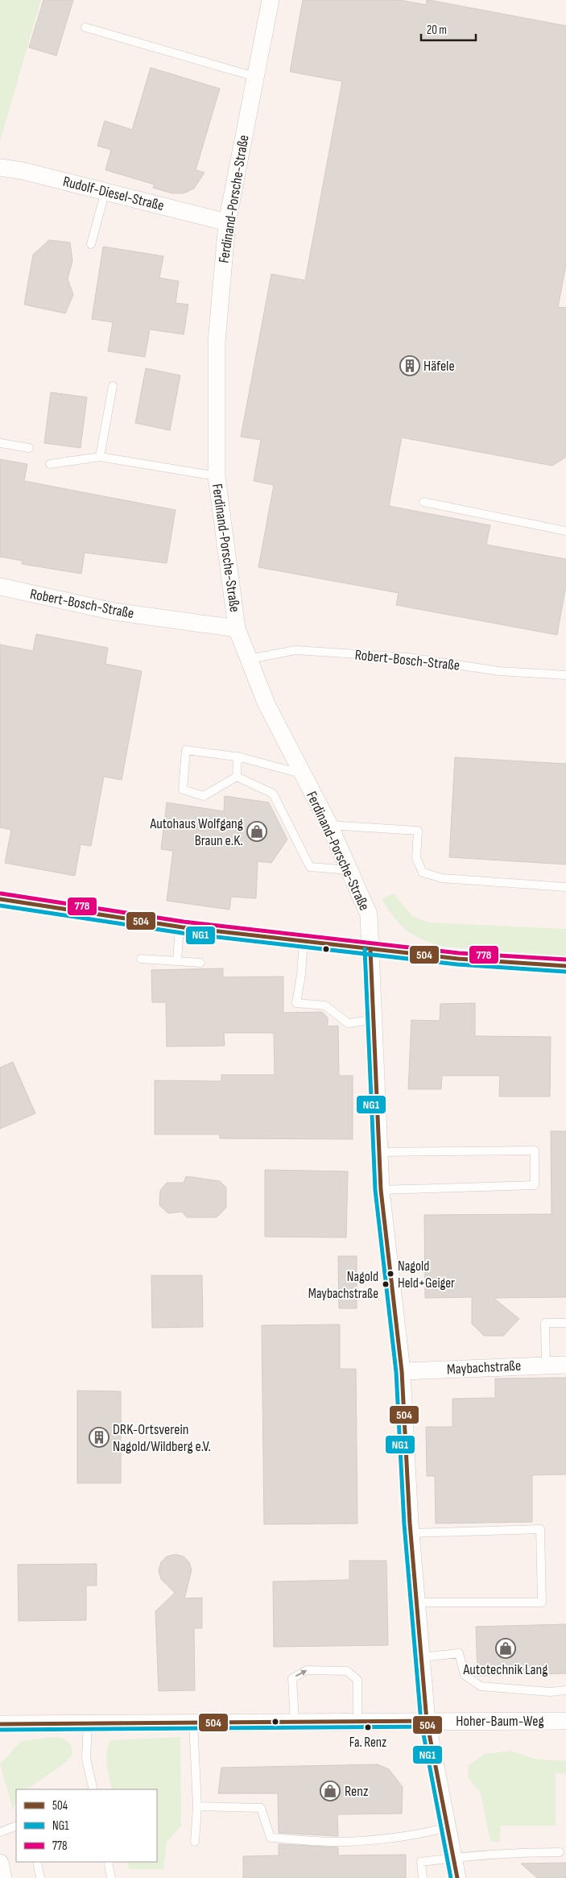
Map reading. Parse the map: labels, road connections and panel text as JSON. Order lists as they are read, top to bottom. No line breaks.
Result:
{"streets":{"street":["Rudolf-Diesel-Straße","Ferdinand-Porsche-Straße","Robert-Bosch-Straße","Maybachstraße","Hoher-Baum-Weg"]},"crossings":[["Rudolf-Diesel-Straße","Ferdinand-Porsche-Straße"],["Ferdinand-Porsche-Straße","Robert-Bosch-Straße"],["Ferdinand-Porsche-Straße","Maybachstraße"],["Ferdinand-Porsche-Straße","Hoher-Baum-Weg"]],"places":{"building":["Häfele","DRK-Ortsverein Nagold/Wildberg e.V."],"shop":["Autohaus Wolfgang Braun e.K.","Autotechnik Lang","Renz"],"other":["Nagold Held+Geiger","Nagold Maybachstraße","Fa. Renz"]},"lines":["transit line 778","transit line 504","transit line NG1"],"legend":["504","NG1","778"],"scale_bar":"20 m"}
